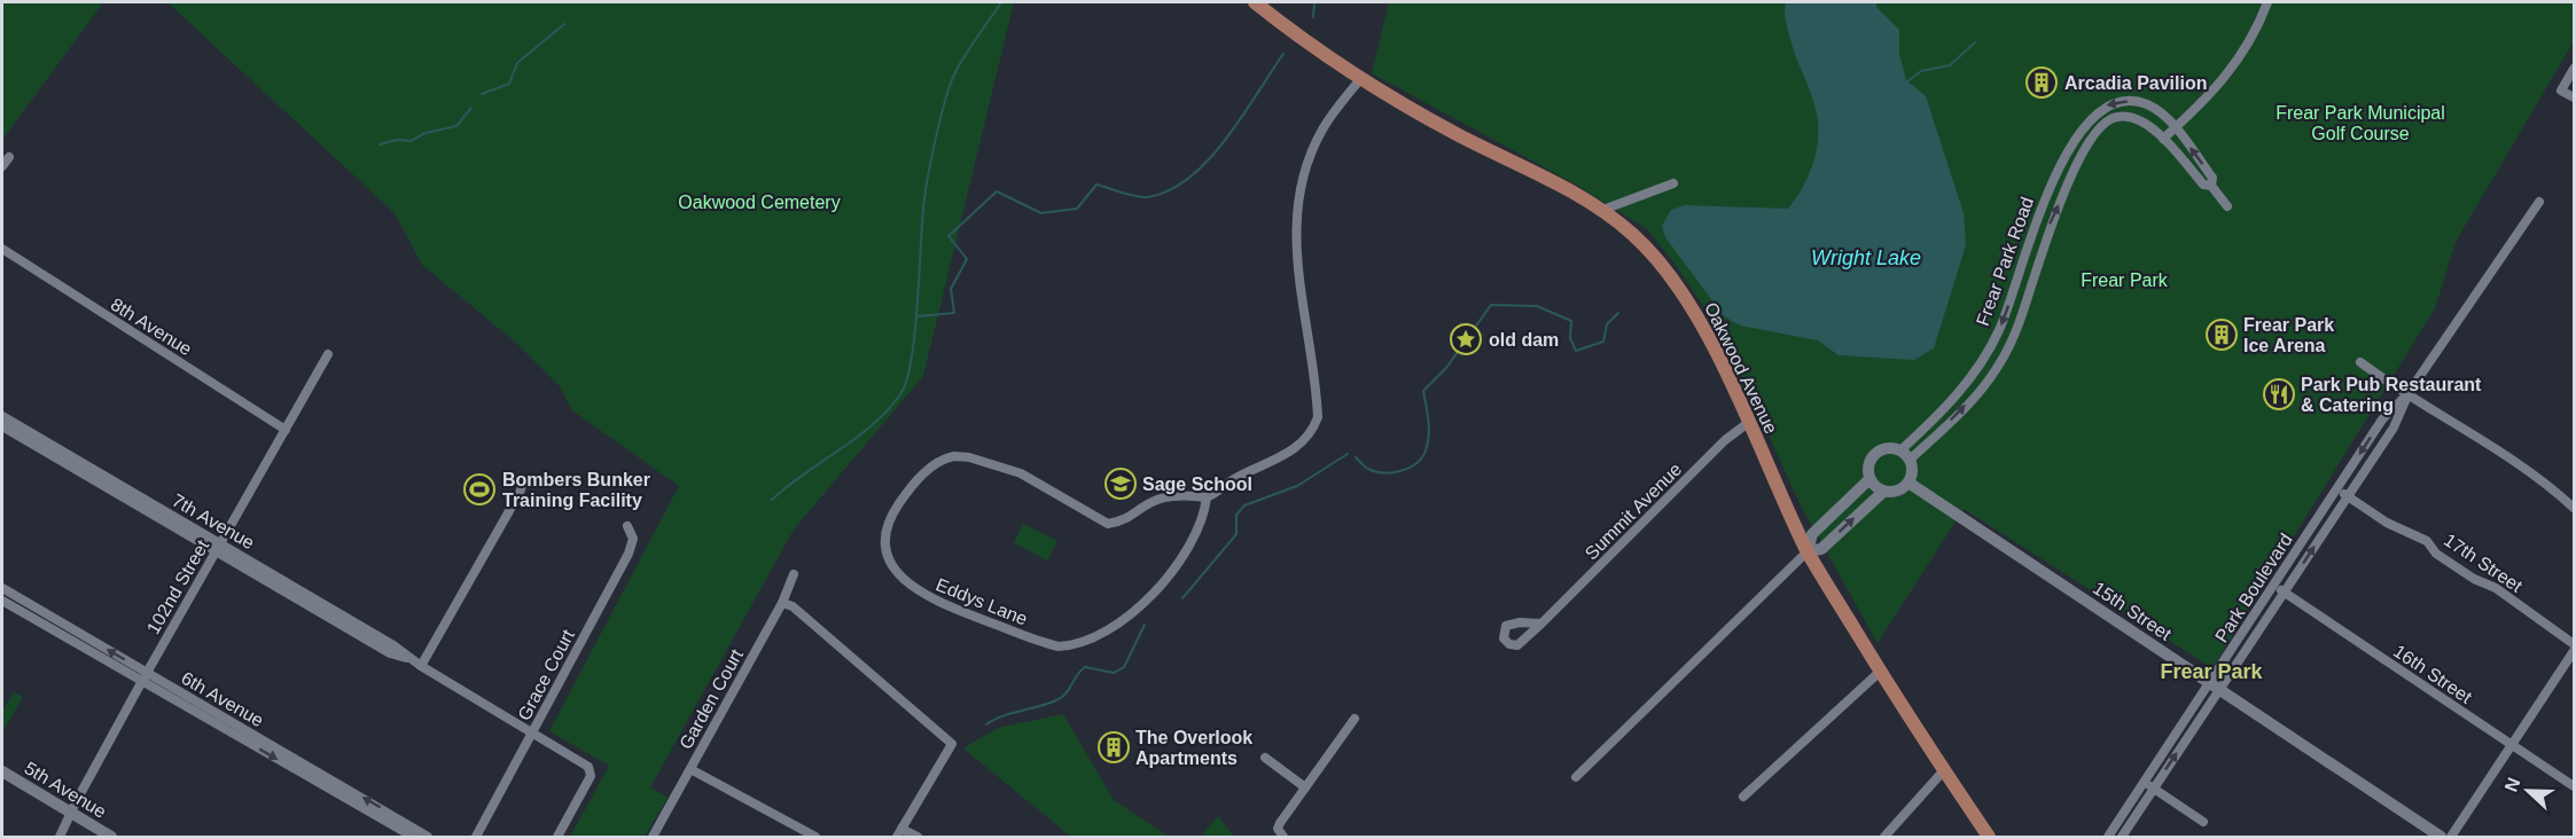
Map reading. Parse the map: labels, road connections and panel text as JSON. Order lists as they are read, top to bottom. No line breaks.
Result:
{"streets":{"main road":["Oakwood Avenue"],"street":["Frear Park Road","8th Avenue","Summit Avenue","7th Avenue","17th Street","102nd Street","Park Boulevard","Eddys Lane","15th Street","16th Street","Grace Court","6th Avenue","Garden Court","5th Avenue"]},"crossings":[["Frear Park Road","15th Street"],["8th Avenue","102nd Street"],["Oakwood Avenue","Summit Avenue"],["7th Avenue","102nd Street"],["7th Avenue","Grace Court"],["17th Street","Park Boulevard"],["102nd Street","6th Avenue"],["102nd Street","5th Avenue"],["Park Boulevard","15th Street"],["Park Boulevard","16th Street"]],"districts":["Frear Park"],"water":["Wright Lake"],"parks":["Frear Park Municipal Golf Course","Oakwood Cemetery","Frear Park"],"places":{"building":["Arcadia Pavilion","Frear Park Ice Arena","The Overlook Apartments"],"place":["old dam"],"restaurant":["Park Pub Restaurant & Catering"],"school or university":["Sage School"],"sports":["Bombers Bunker Training Facility"]},"north":"left"}
